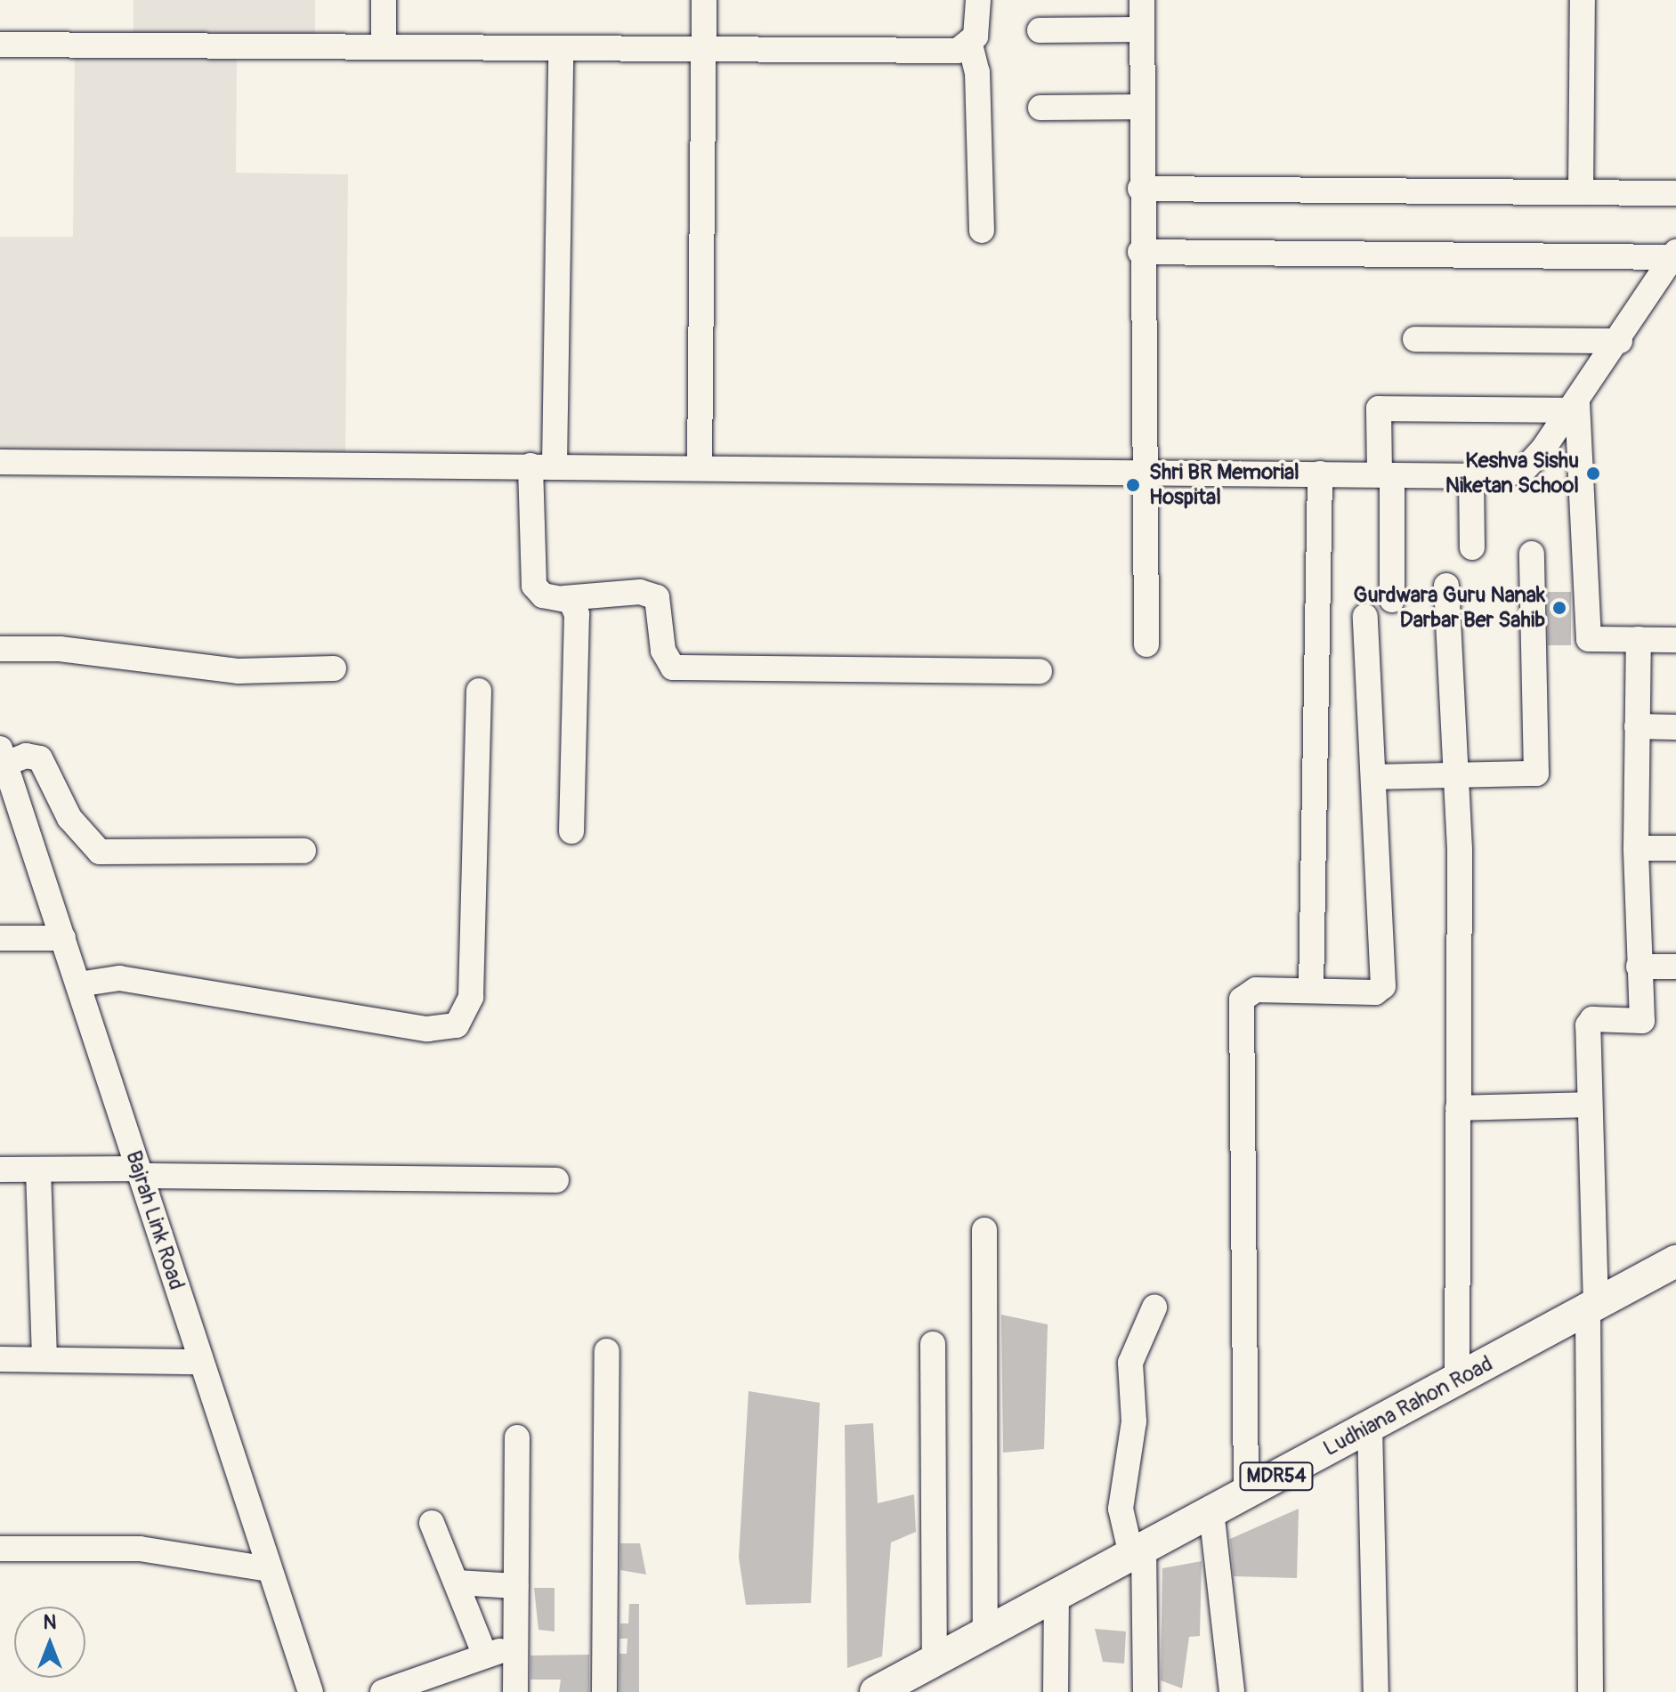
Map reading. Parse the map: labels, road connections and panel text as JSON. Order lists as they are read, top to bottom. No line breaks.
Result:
{"streets":{"main road":["Ludhiana Rahon Road","MDR54"],"street":["Bajrah Link Road"]},"places":["Keshva Sishu Niketan School","Shri BR Memorial Hospital","Gurdwara Guru Nanak Darbar Ber Sahib"],"north":"top"}
